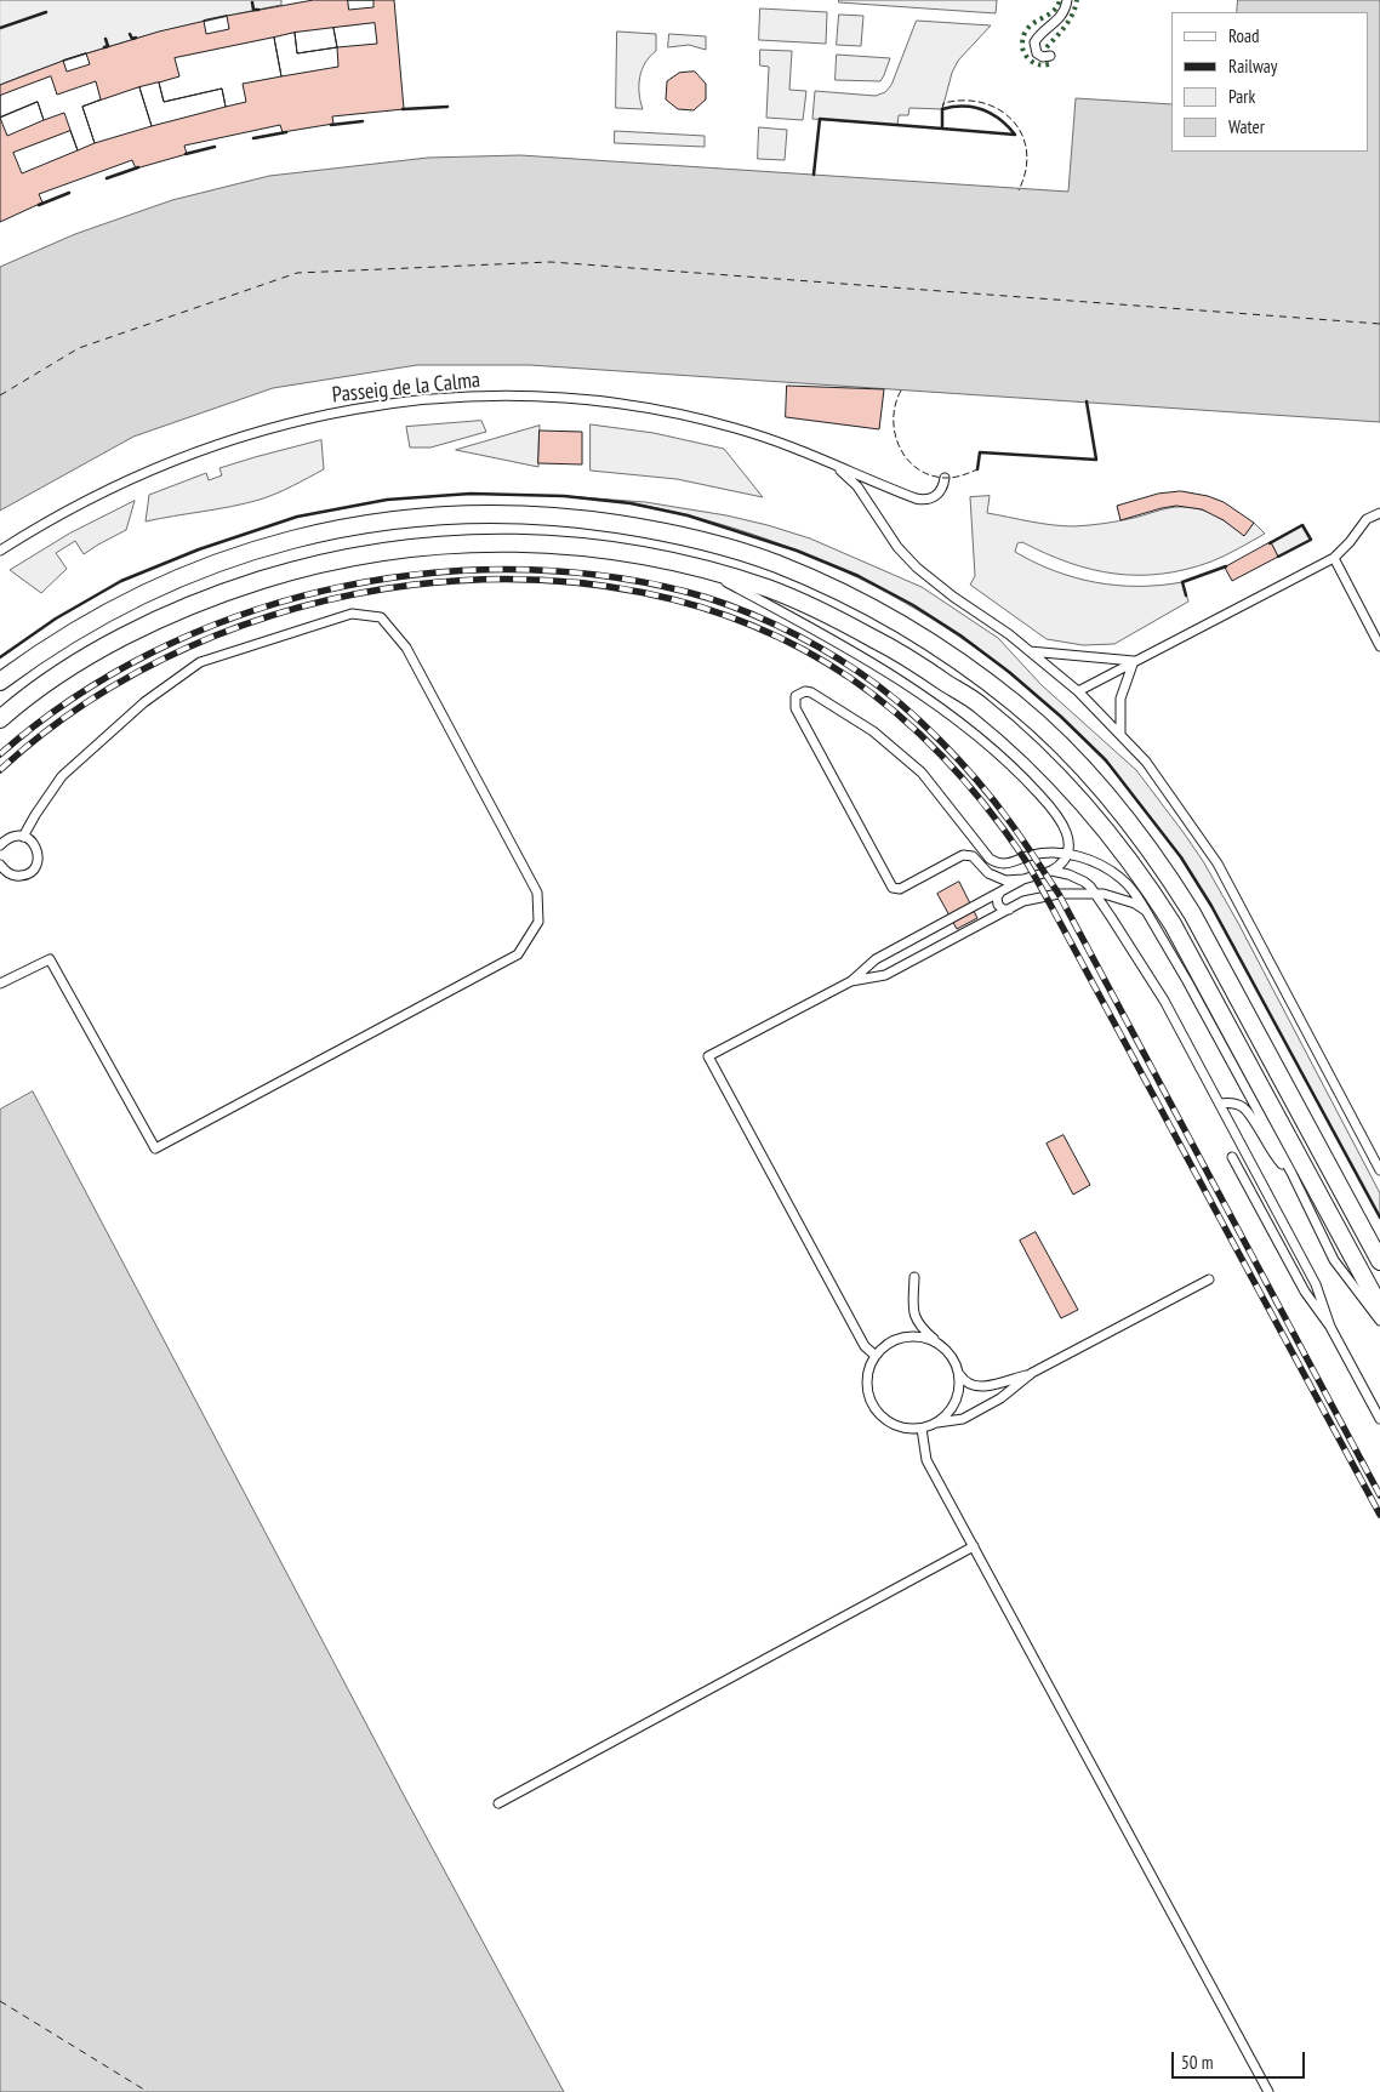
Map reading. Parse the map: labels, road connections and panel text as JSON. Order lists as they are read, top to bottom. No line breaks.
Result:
{"streets":{"lane":["Passeig de la Calma"]},"legend":["Road","Railway","Park","Water"],"scale_bar":"50 m"}
